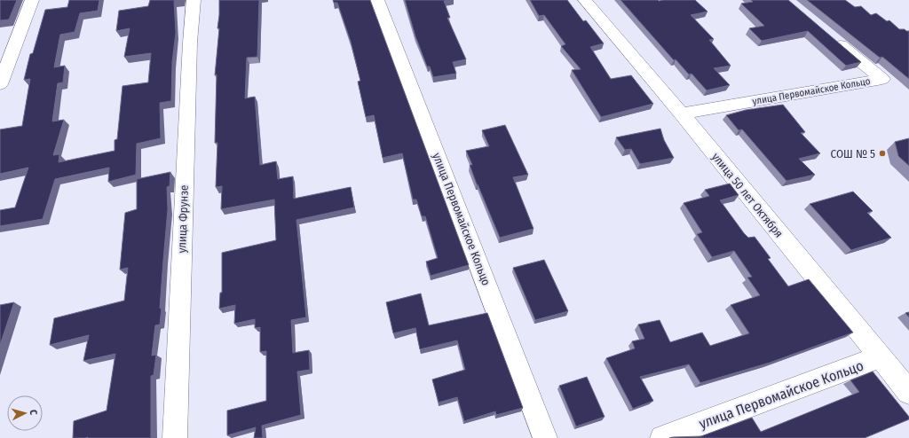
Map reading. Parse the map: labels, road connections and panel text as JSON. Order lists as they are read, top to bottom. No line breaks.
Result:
{"streets":{"street":["улица Первомайское Кольцо","улица 50 лет Октября","улица Фрунзе"]},"crossings":[["улица Первомайское Кольцо","улица 50 лет Октября"]],"places":["СОШ № 5"],"north":"right"}
